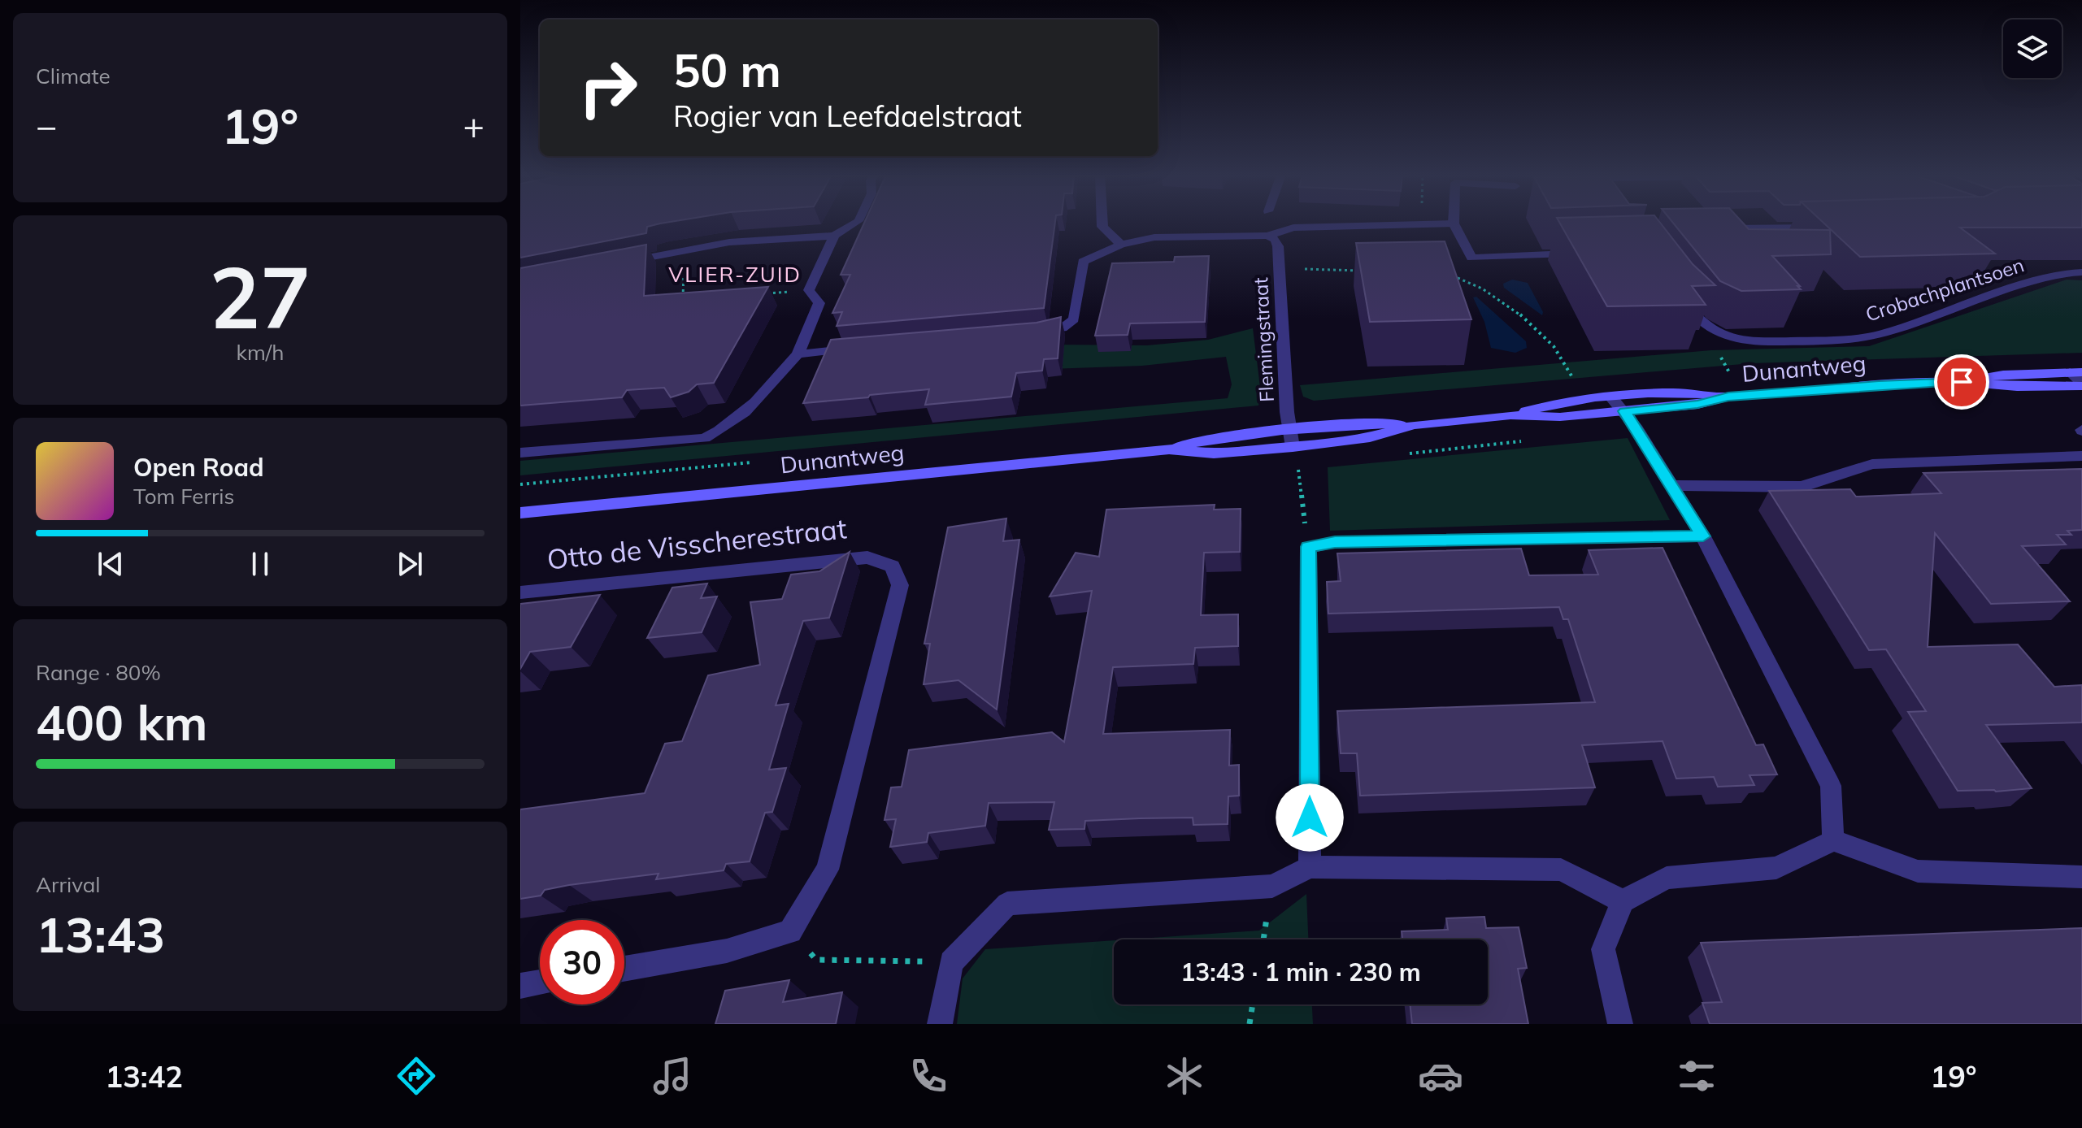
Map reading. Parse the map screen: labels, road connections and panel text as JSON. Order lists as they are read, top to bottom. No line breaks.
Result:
{"streets":{"street":["Crobachplantsoen","Flemingstraat","Dunantweg","Otto de Visscherestraat"]},"crossings":[["Flemingstraat","Dunantweg"]],"districts":["VLIER-ZUID"],"page":{"tile":["Climate",["27","km/h"],["Range · 80%","400 km"],["Arrival","13:43"]],"turn":["50 m","Rogier van Leefdaelstraat"],"heat":["−","19°","+"],"song":["Open Road","Tom Ferris"],"limit":"30","trip":"13:43 · 1 min · 230 m","tabs":["13:42","19°"]}}
